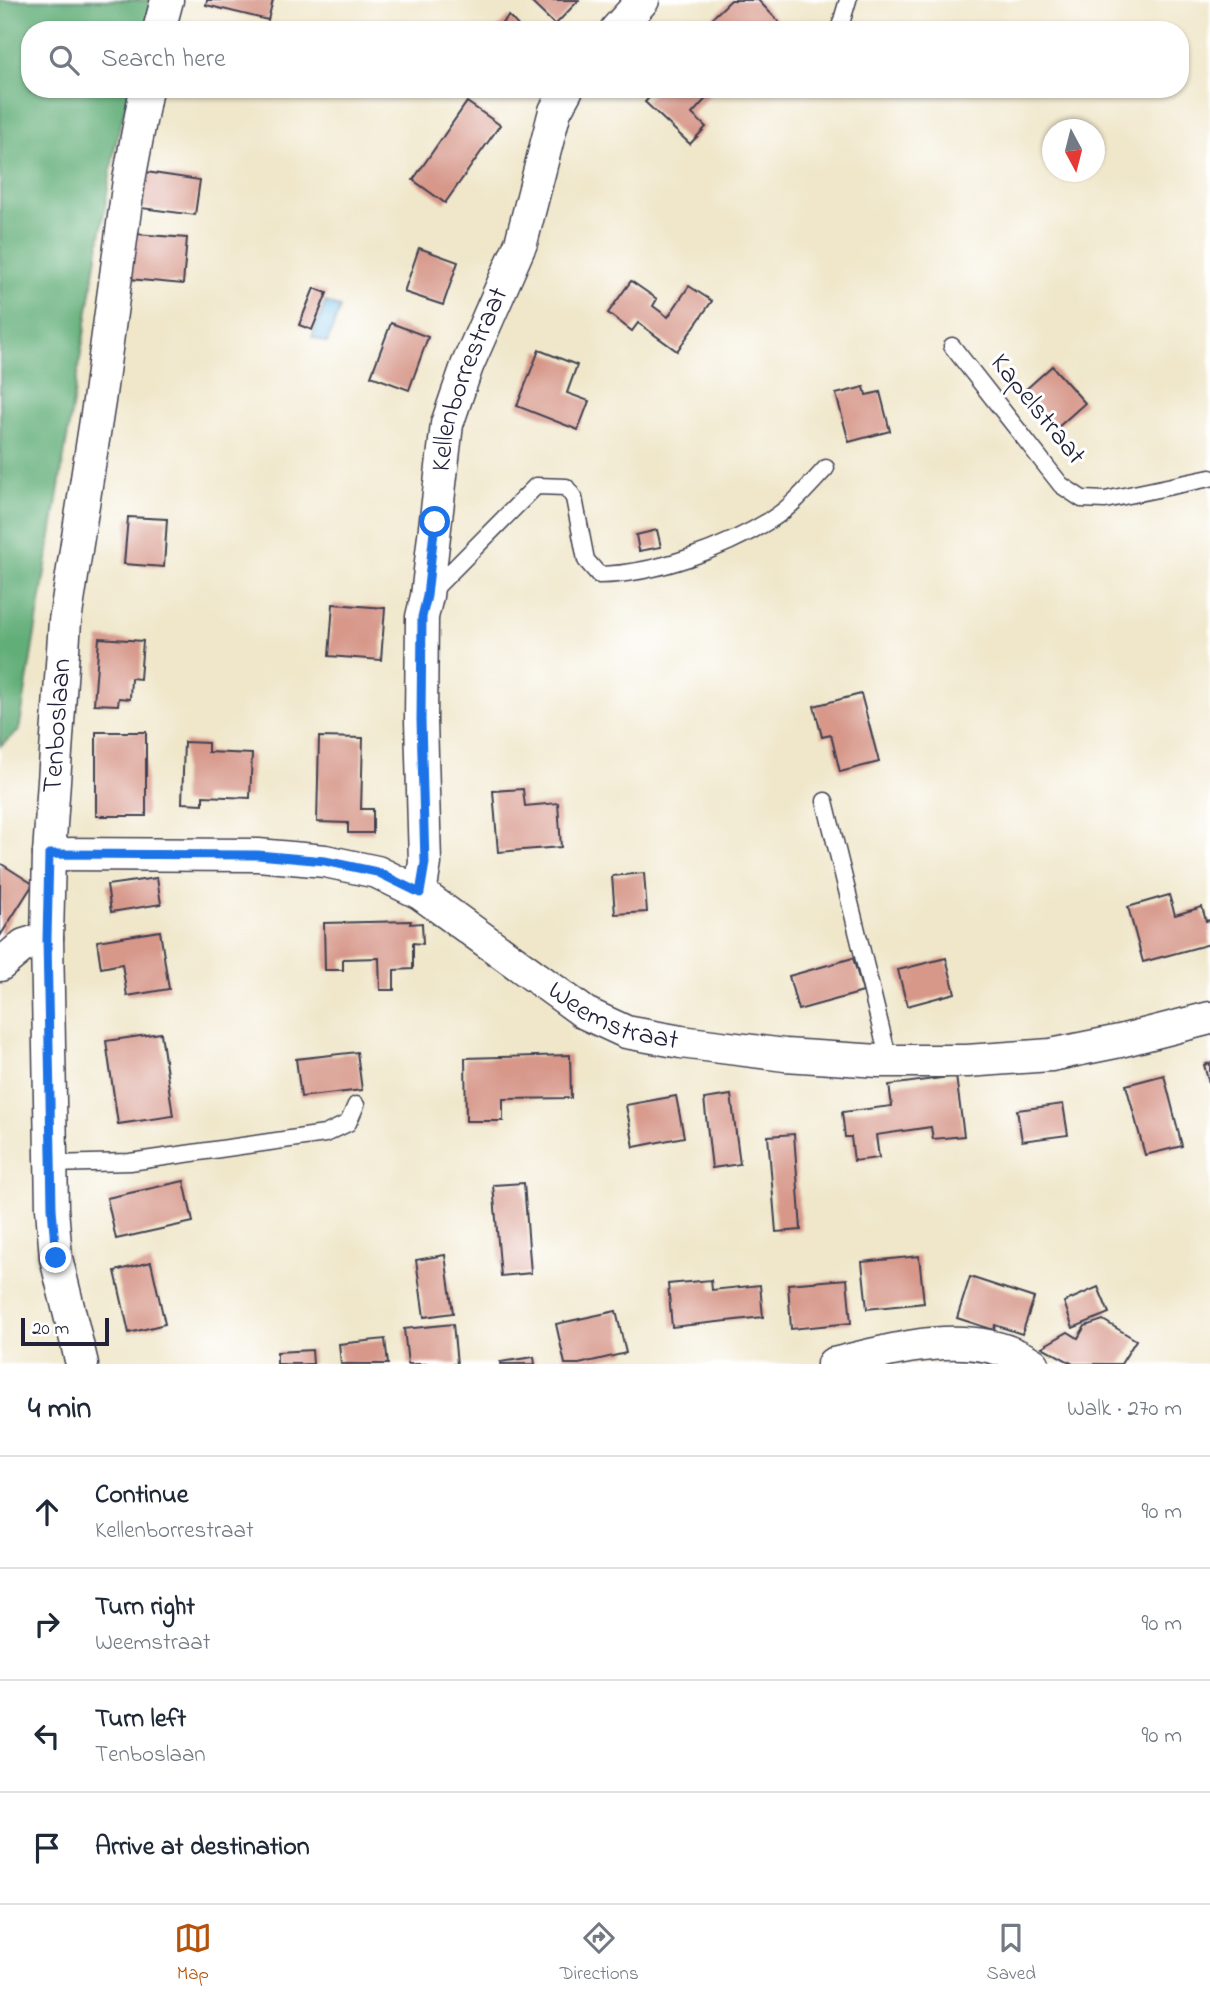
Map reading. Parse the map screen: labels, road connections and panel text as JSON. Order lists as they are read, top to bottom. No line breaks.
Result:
{"streets":{"street":["Kellenborrestraat","Tenboslaan","Weemstraat"],"lane":["Kapelstraat"]},"crossings":[["Kellenborrestraat","Weemstraat"],["Tenboslaan","Weemstraat"]],"scale_bar":"20 m","north":"bottom","page":{"search":"Search here","scale":"20 m","heading":["4 min","Walk · 270 m"],"list":[["Continue","Kellenborrestraat","90 m"],["Turn right","Weemstraat","90 m"],["Turn left","Tenboslaan","90 m"],"Arrive at destination"],"nav":["Map","Directions","Saved"]}}
